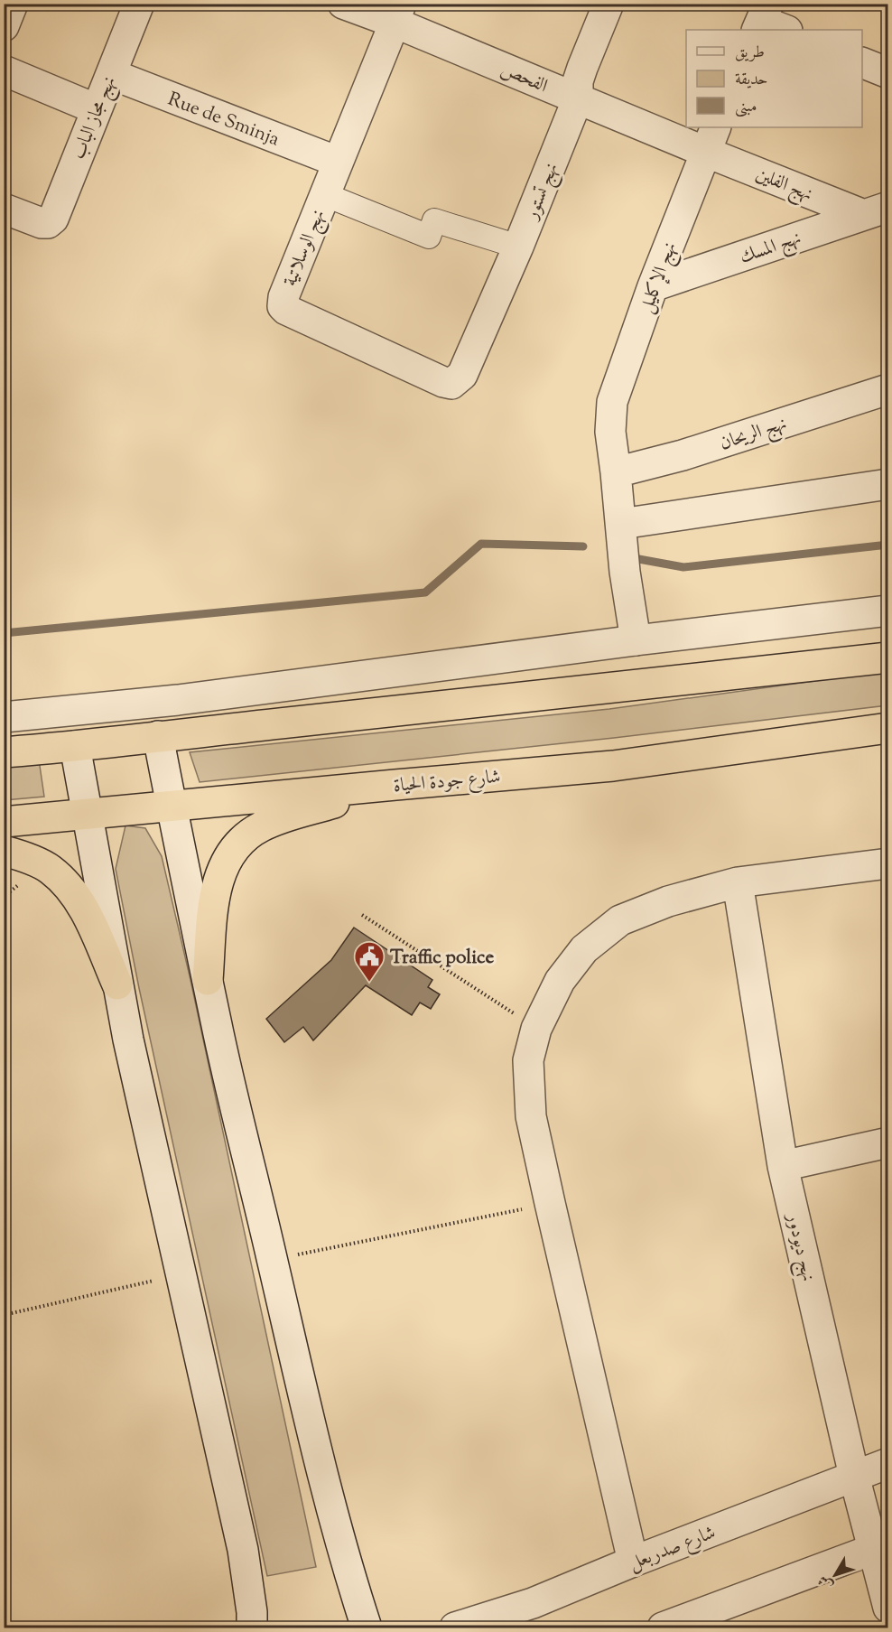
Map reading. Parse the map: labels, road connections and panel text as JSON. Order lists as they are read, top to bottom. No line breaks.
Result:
{"streets":{"highway":["شارع جودة الحياة"],"street":["الفحص","نهج مجاز الباب","Rue de Sminja","نهج الفلين","نهج تستور","نهج المسك","نهج الوسلاتية","نهج الإكليل","نهج الريحان","نهج ديودور","شارع صدربعل"]},"crossings":[["الفحص","نهج الفلين"],["الفحص","نهج تستور"],["الفحص","نهج الوسلاتية"],["الفحص","نهج الإكليل"],["نهج مجاز الباب","Rue de Sminja"],["Rue de Sminja","نهج الوسلاتية"],["نهج الفلين","نهج المسك"],["نهج الفلين","نهج الإكليل"],["نهج تستور","نهج الوسلاتية"],["نهج المسك","نهج الإكليل"],["نهج الإكليل","نهج الريحان"],["نهج ديودور","شارع صدربعل"]],"places":{"public building":["Traffic police"]},"legend":["طريق","حديقة","مبنى"],"north":"bottom left"}
